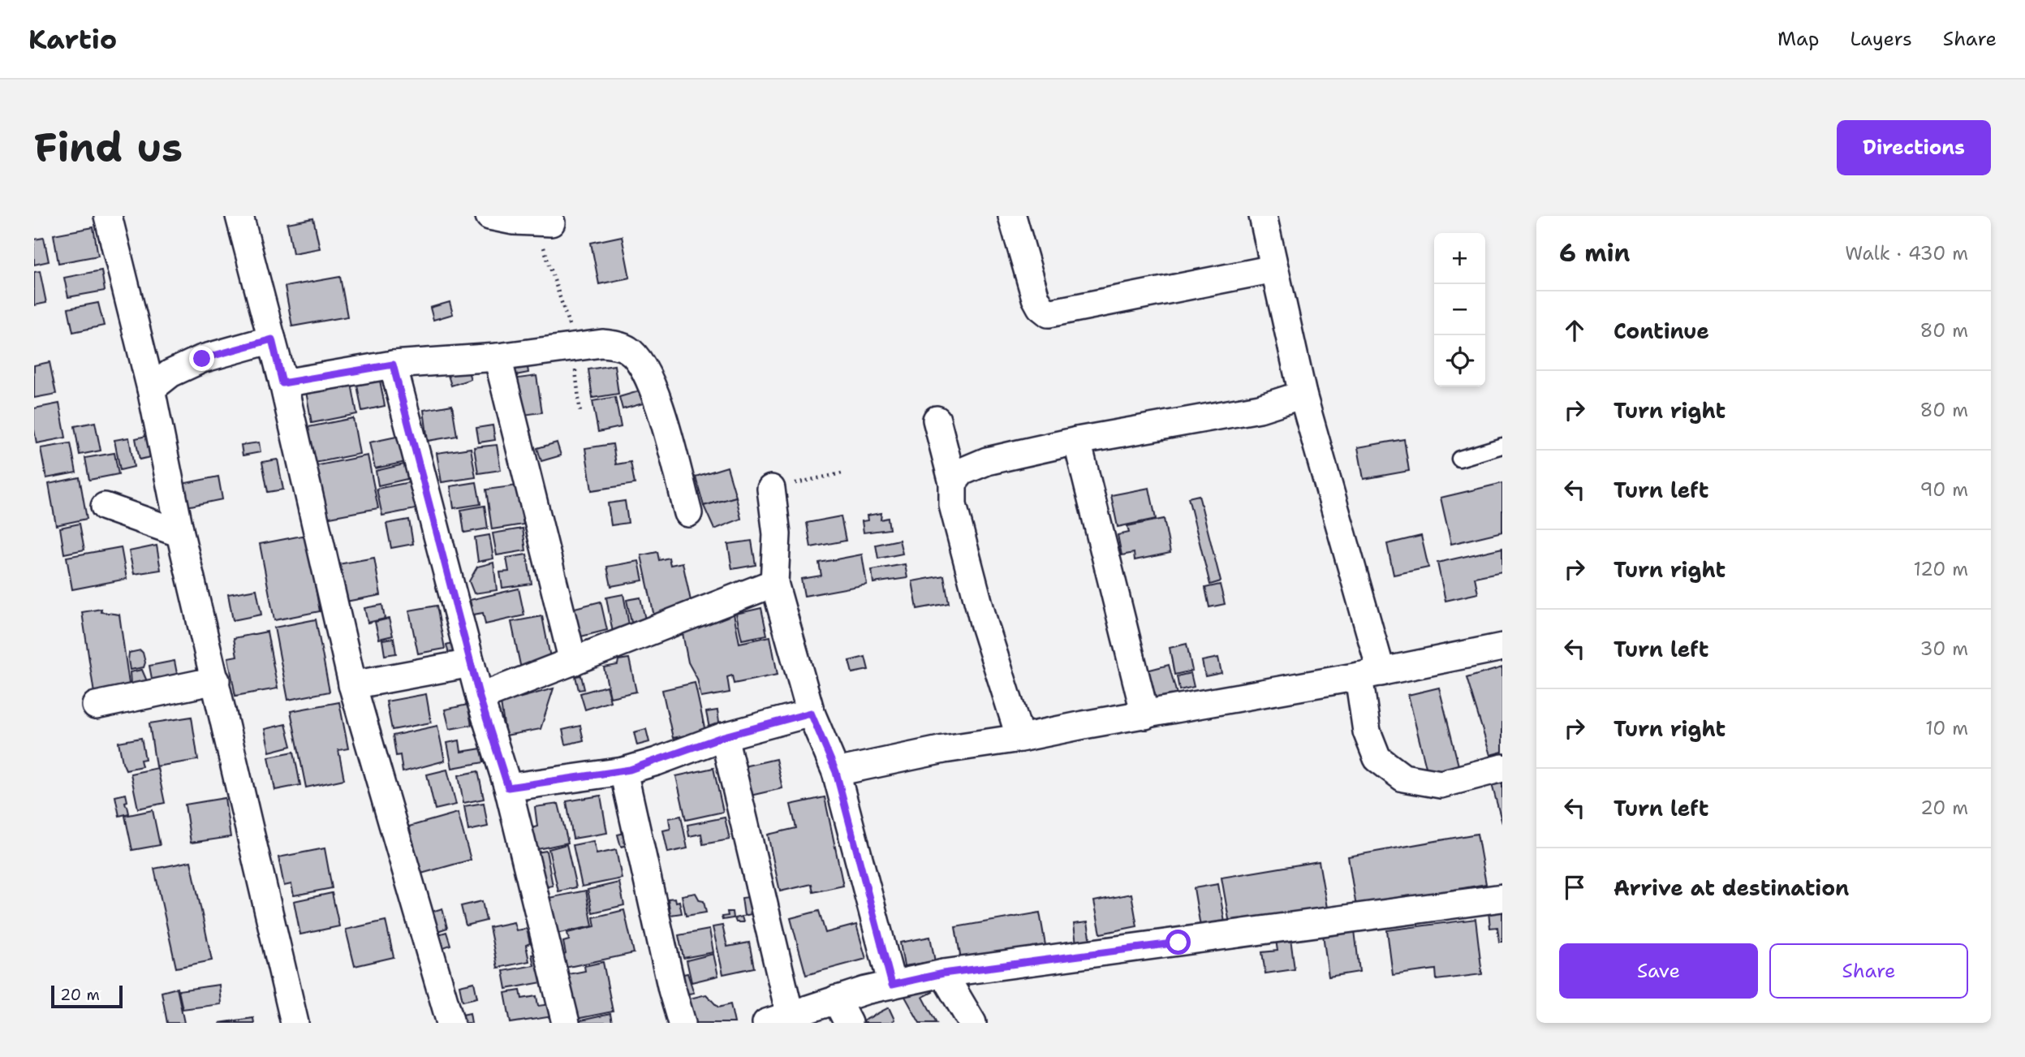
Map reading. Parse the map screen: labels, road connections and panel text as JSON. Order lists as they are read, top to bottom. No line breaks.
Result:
{"scale_bar":"20 m","page":{"header":"Kartio","nav":["Map","Layers","Share"],"buttons":["Directions",["Save","Share"]],"title":"Find us","heading":["6 min","Walk · 430 m"],"map_buttons":["+","−"],"list":[["Continue","80 m"],["Turn right","80 m"],["Turn left","90 m"],["Turn right","120 m"],["Turn left","30 m"],["Turn right","10 m"],["Turn left","20 m"],"Arrive at destination"],"scale":"20 m"}}
